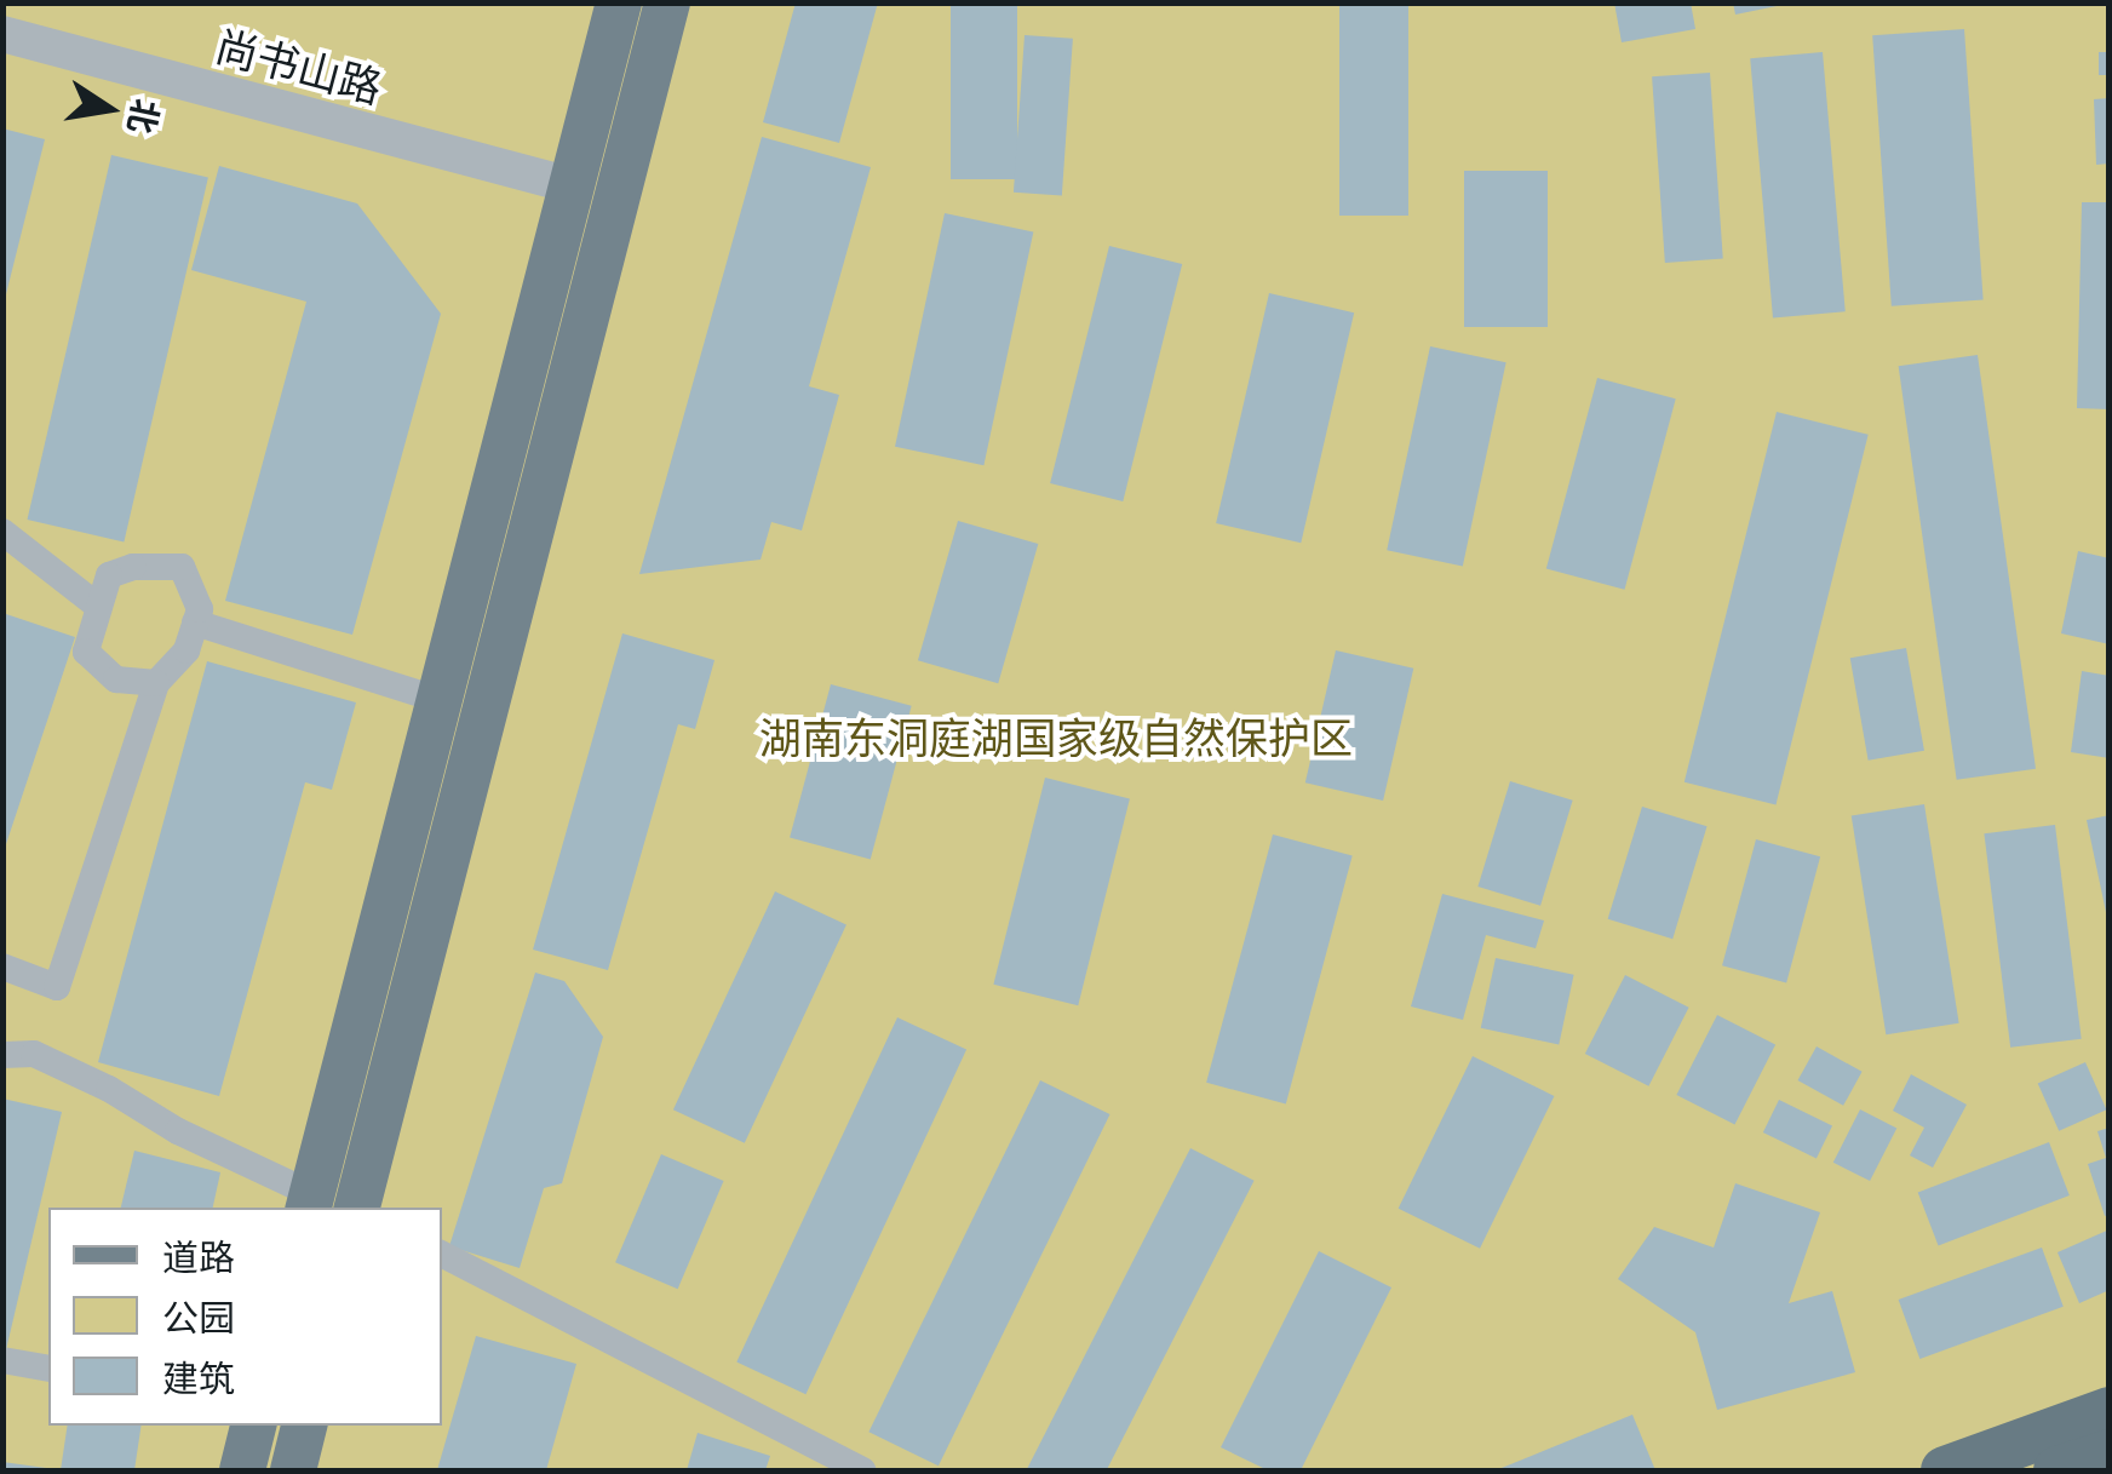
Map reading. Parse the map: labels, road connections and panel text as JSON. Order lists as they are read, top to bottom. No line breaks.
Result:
{"streets":{"street":["尚书山路"]},"parks":["湖南东洞庭湖国家级自然保护区"],"legend":["道路","公园","建筑"],"north":"right"}
